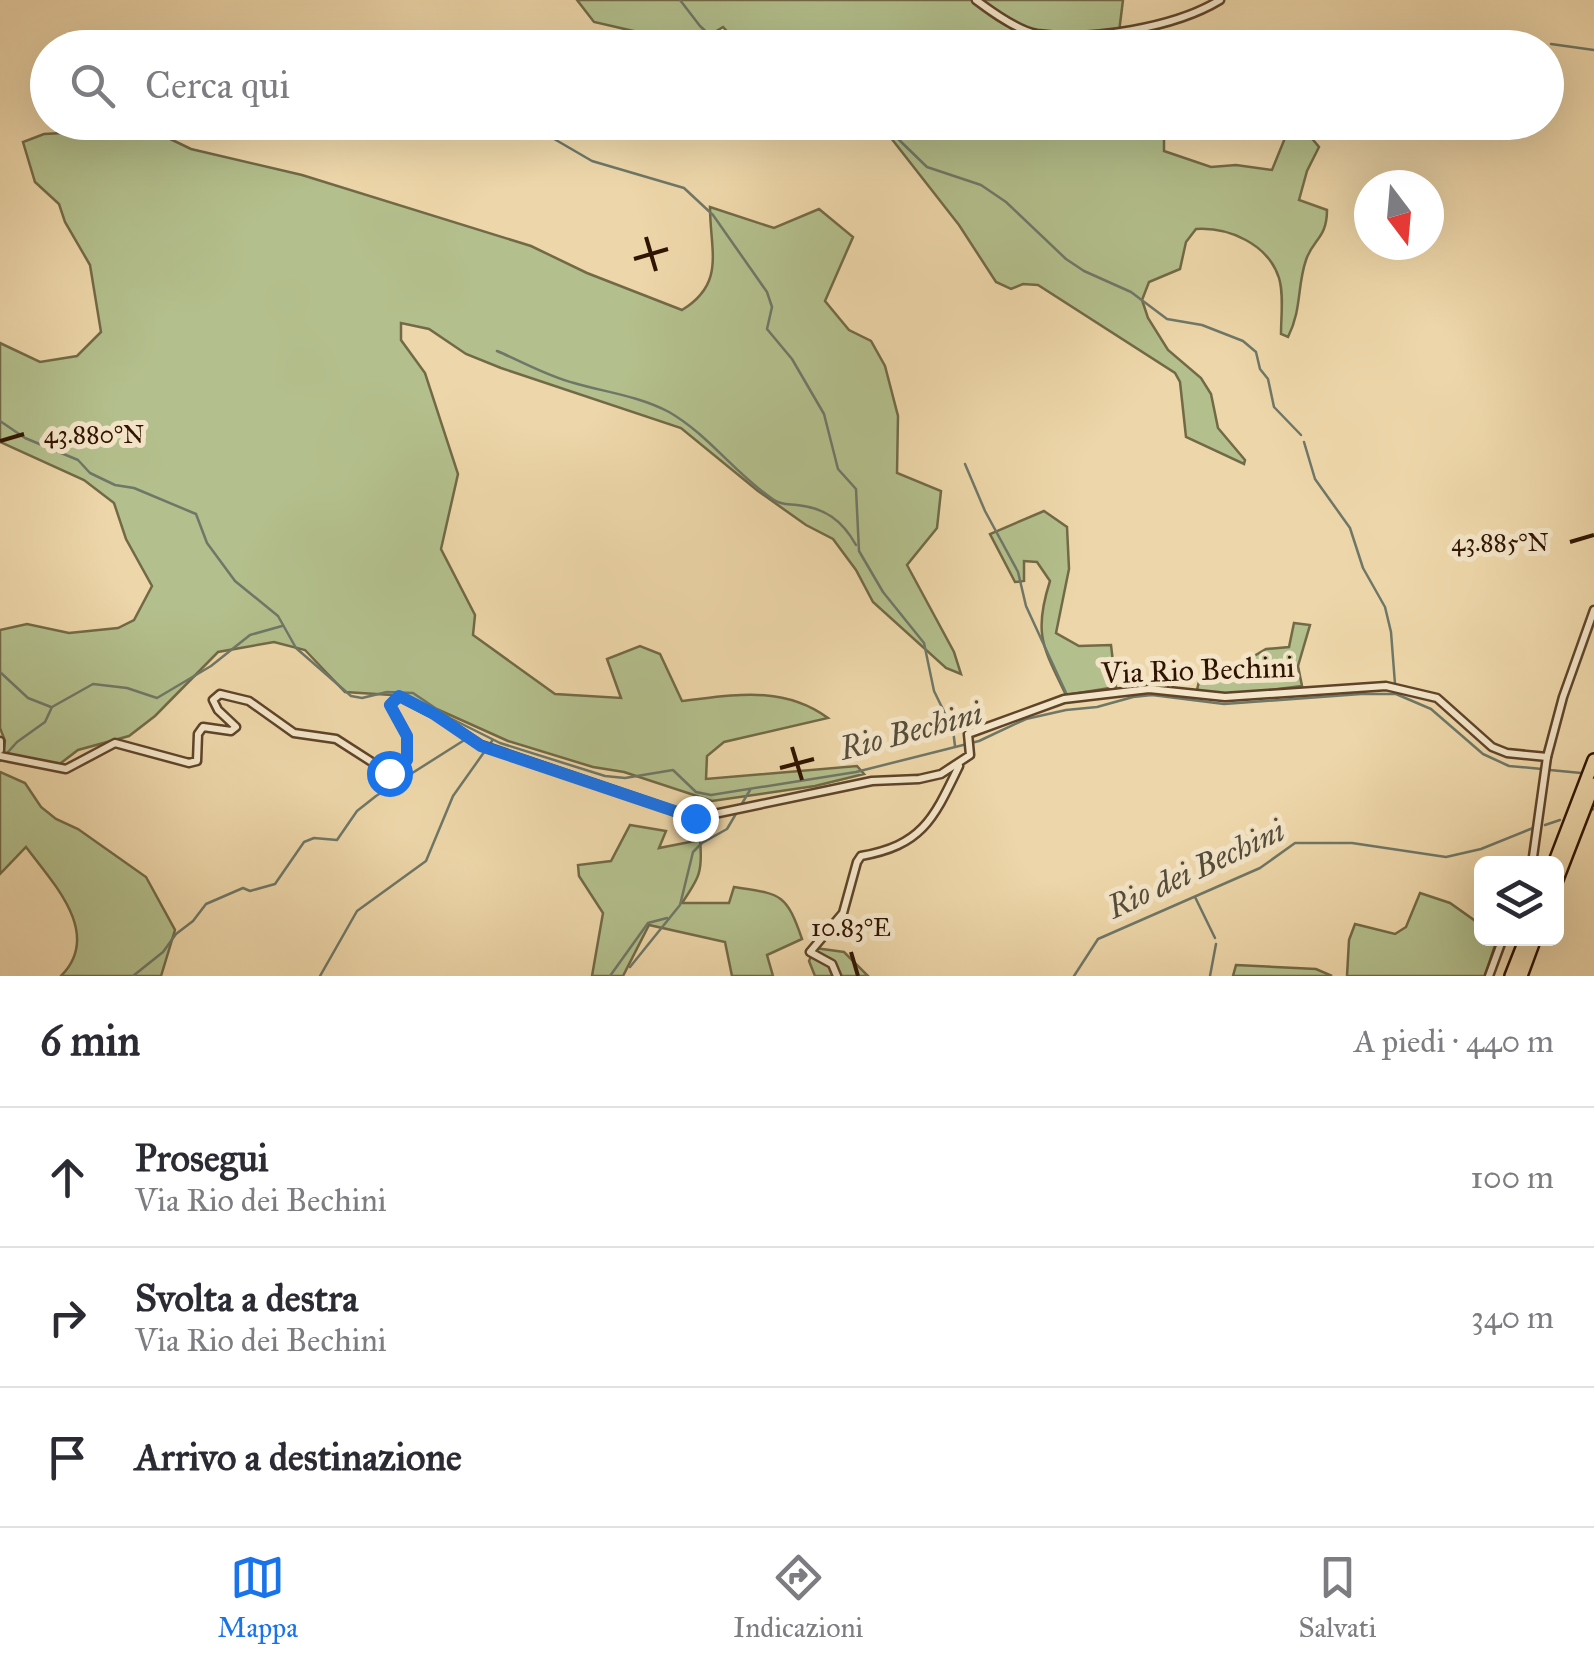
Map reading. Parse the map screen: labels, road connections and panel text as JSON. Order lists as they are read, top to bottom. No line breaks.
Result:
{"streets":{"street":["Via Rio Bechini"]},"water":["Rio Bechini","Rio dei Bechini"],"north":"bottom","page":{"search":"Cerca qui","heading":["6 min","A piedi · 440 m"],"list":[["Prosegui","Via Rio dei Bechini","100 m"],["Svolta a destra","Via Rio dei Bechini","340 m"],"Arrivo a destinazione"],"nav":["Mappa","Indicazioni","Salvati"]},"coordinates":["43.880°N","43.885°N","10.83°E"]}
